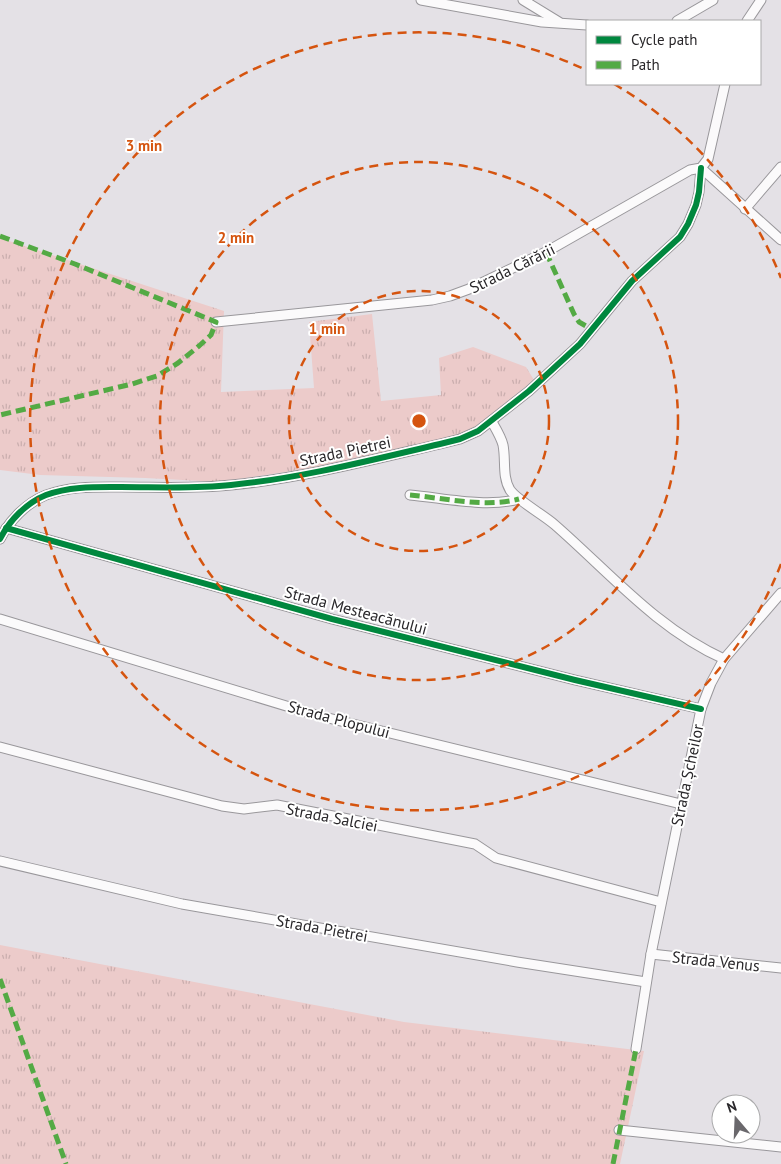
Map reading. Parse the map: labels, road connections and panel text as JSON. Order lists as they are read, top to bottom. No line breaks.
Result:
{"streets":{"street":["Strada Cărării","Strada Pietrei","Strada Mesteacănului","Strada Plopului","Strada Șcheilor","Strada Salciei","Strada Venus"]},"crossings":[["Strada Cărării","Strada Pietrei"],["Strada Pietrei","Strada Mesteacănului"],["Strada Pietrei","Strada Șcheilor"],["Strada Mesteacănului","Strada Șcheilor"],["Strada Plopului","Strada Șcheilor"],["Strada Șcheilor","Strada Salciei"],["Strada Șcheilor","Strada Venus"]],"legend":["Cycle path","Path"],"north":"top","rings":["3 min","2 min","1 min"]}
